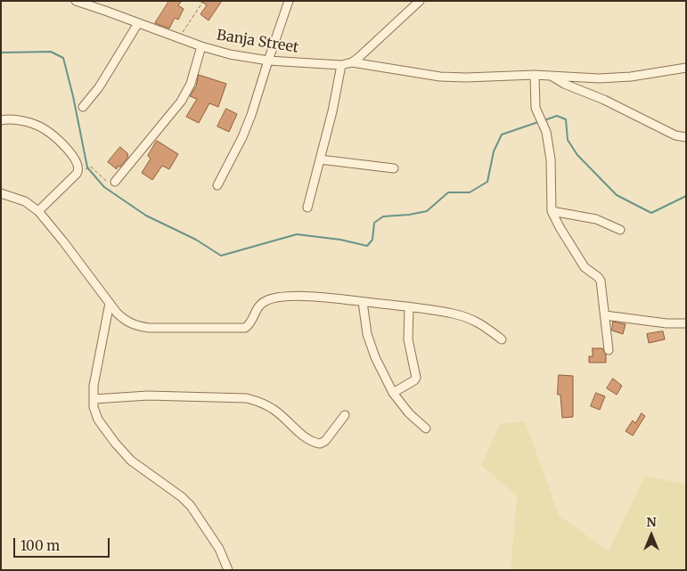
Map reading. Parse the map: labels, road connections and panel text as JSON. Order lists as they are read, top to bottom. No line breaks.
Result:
{"streets":{"street":["Banja Street"]},"scale_bar":"100 m","north":"top"}
